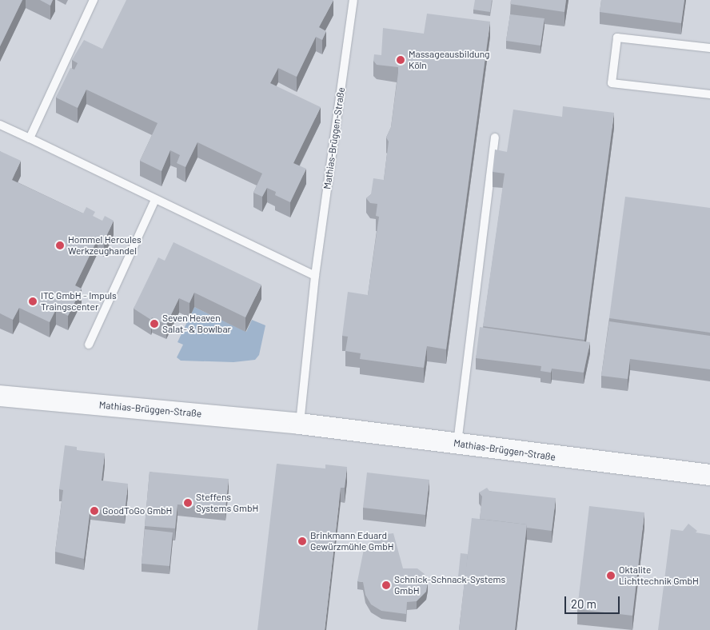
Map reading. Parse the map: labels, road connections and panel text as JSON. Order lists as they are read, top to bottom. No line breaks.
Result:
{"streets":{"street":["Mathias-Brüggen-Straße"]},"places":["Massageausbildung Köln","Hommel Hercules Werkzeughandel","ITC GmbH - Impuls Traingscenter","Seven Heaven Salat- & Bowlbar","Steffens Systems GmbH","GoodToGo GmbH","Brinkmann Eduard Gewürzmühle GmbH","Oktalite Lichttechnik GmbH","Schnick-Schnack-Systems GmbH"],"scale_bar":"20 m"}
